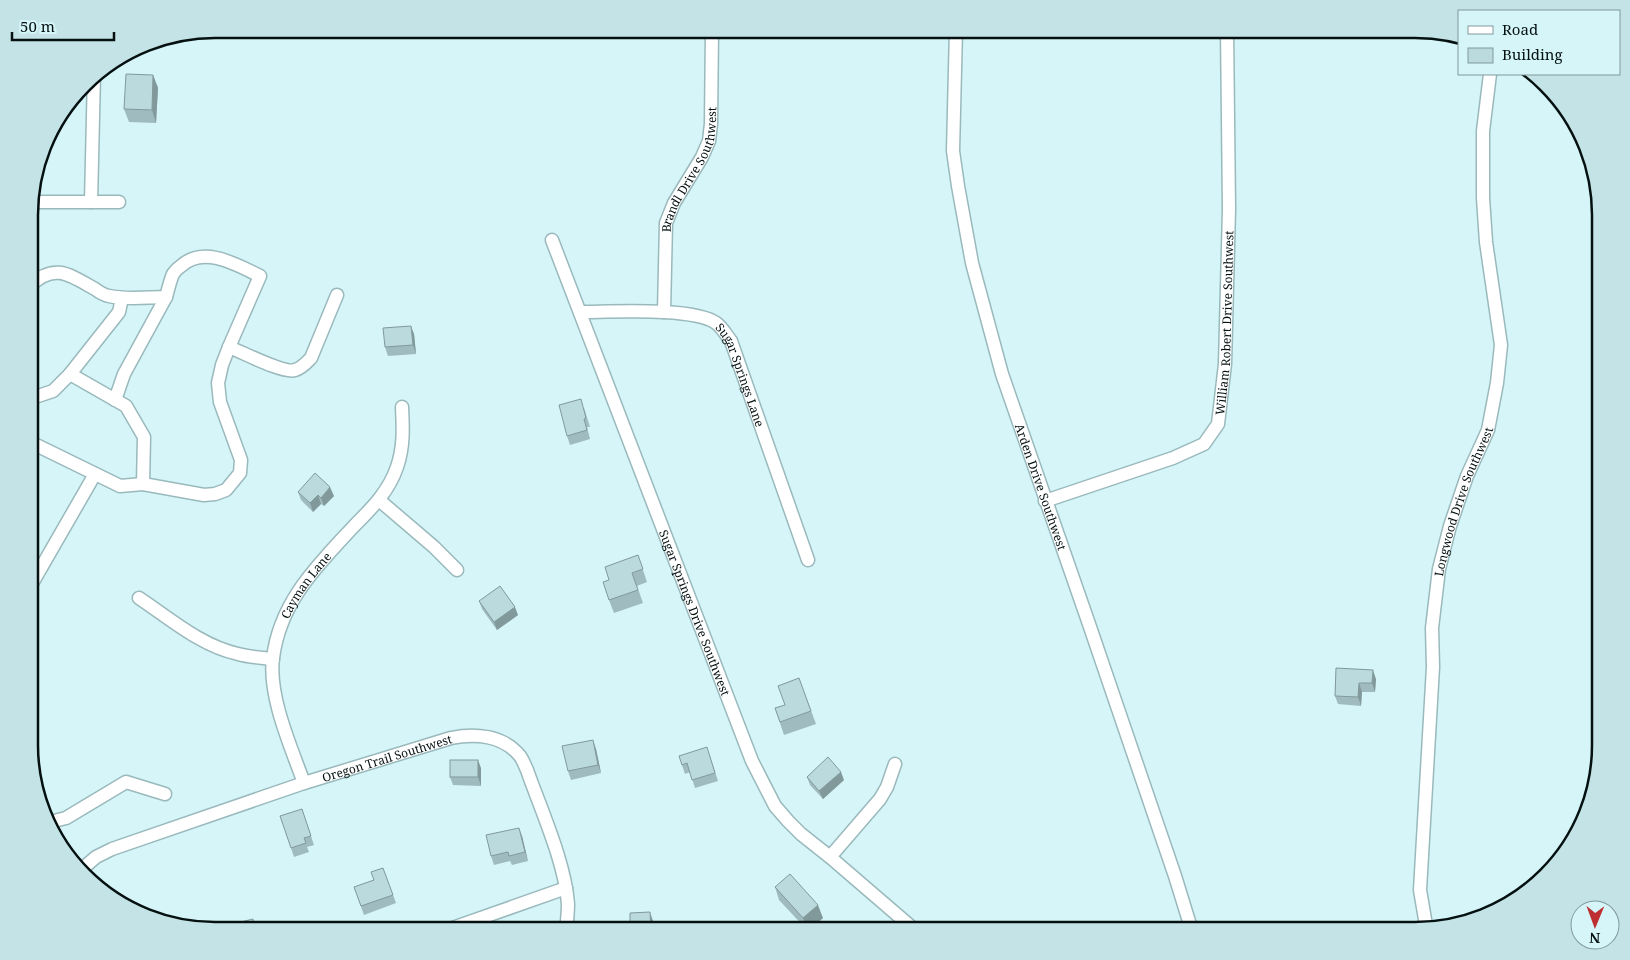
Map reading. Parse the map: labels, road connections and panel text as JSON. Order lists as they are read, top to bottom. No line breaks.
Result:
{"streets":{"street":["Brandl Drive Southwest","William Robert Drive Southwest","Sugar Springs Lane","Arden Drive Southwest","Longwood Drive Southwest","Cayman Lane","Sugar Springs Drive Southwest","Oregon Trail Southwest"]},"crossings":[["Brandl Drive Southwest","Sugar Springs Lane"],["William Robert Drive Southwest","Arden Drive Southwest"],["Sugar Springs Lane","Sugar Springs Drive Southwest"],["Cayman Lane","Oregon Trail Southwest"]],"legend":["Road","Building"],"scale_bar":"50 m","north":"bottom"}
